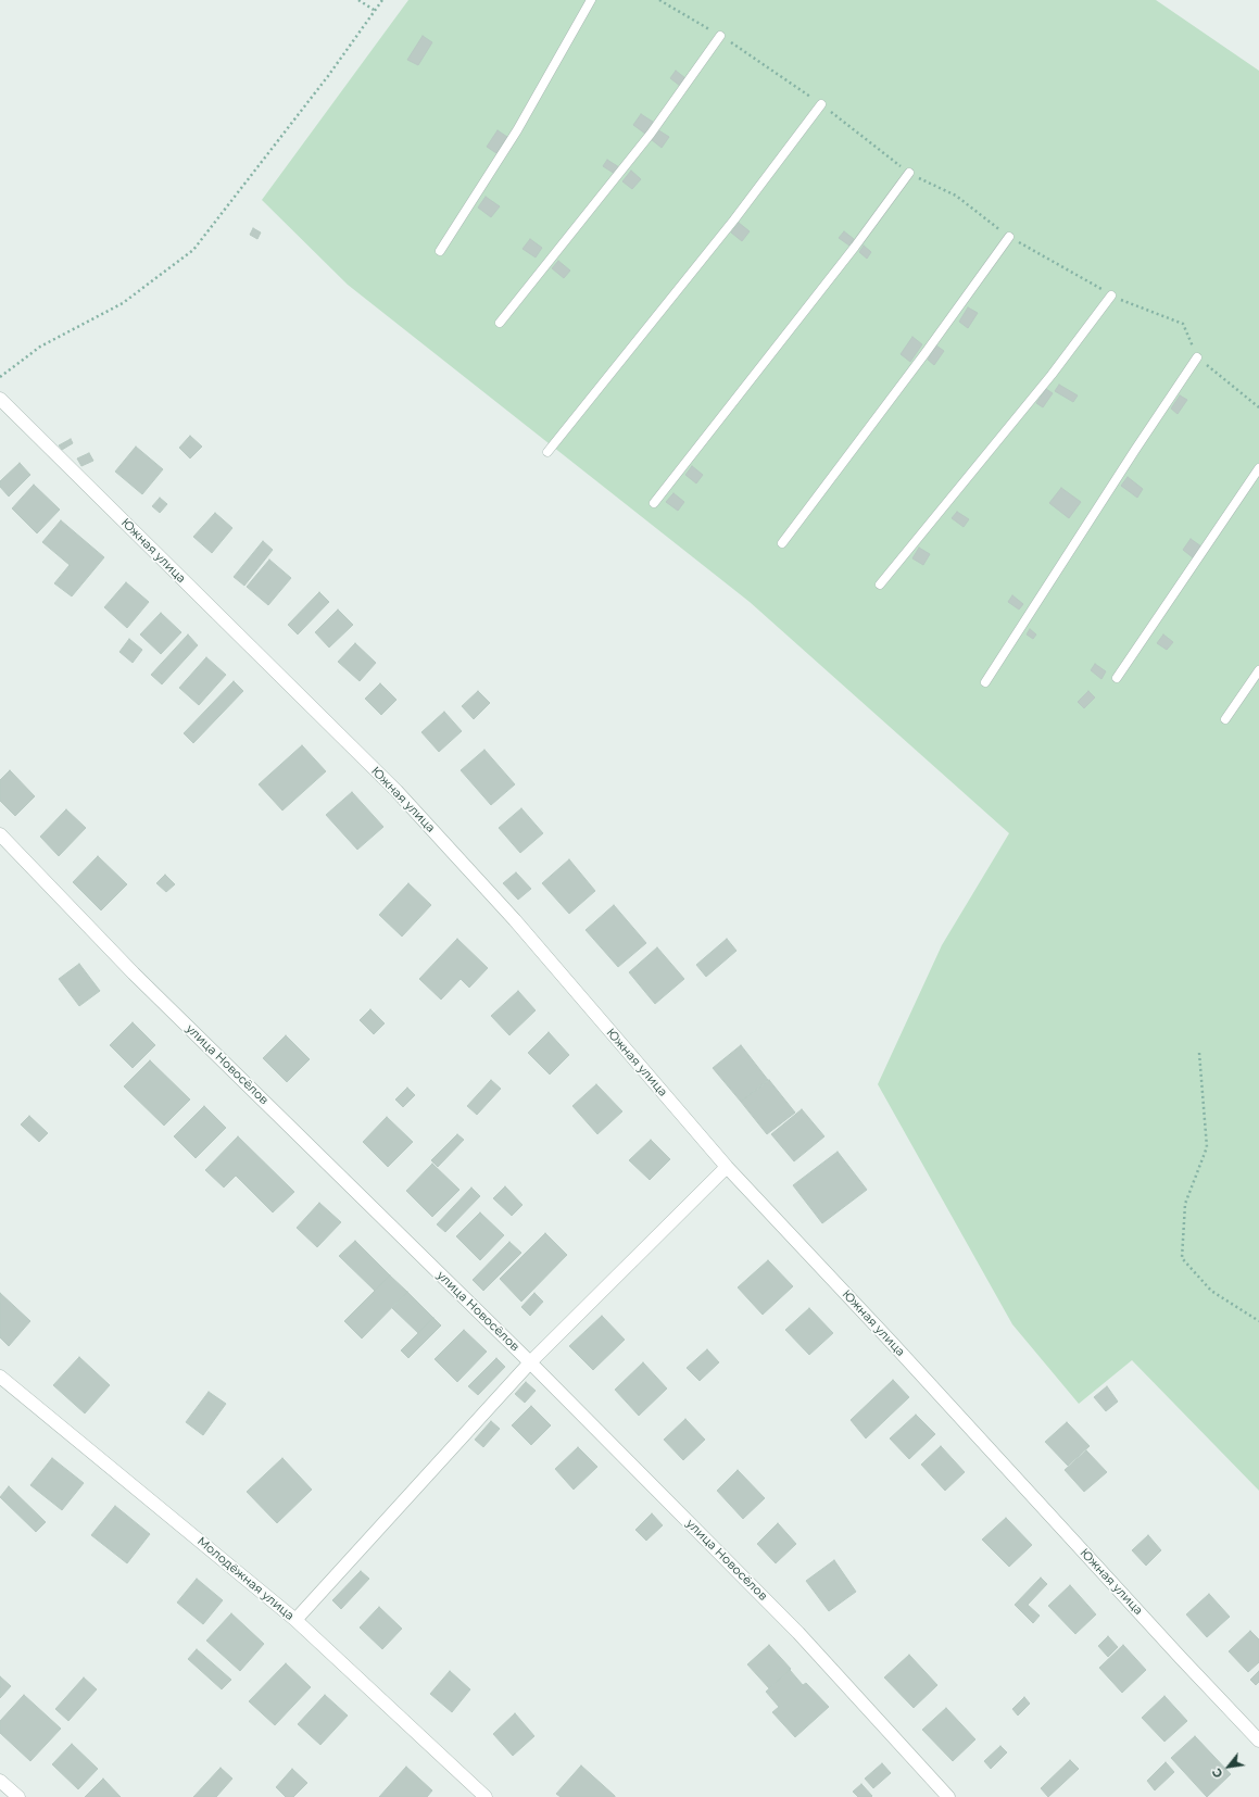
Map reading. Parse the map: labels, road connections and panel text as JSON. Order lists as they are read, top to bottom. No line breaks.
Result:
{"streets":{"street":["Южная улица","улица Новосёлов","Молодёжная улица"]},"north":"bottom left"}
